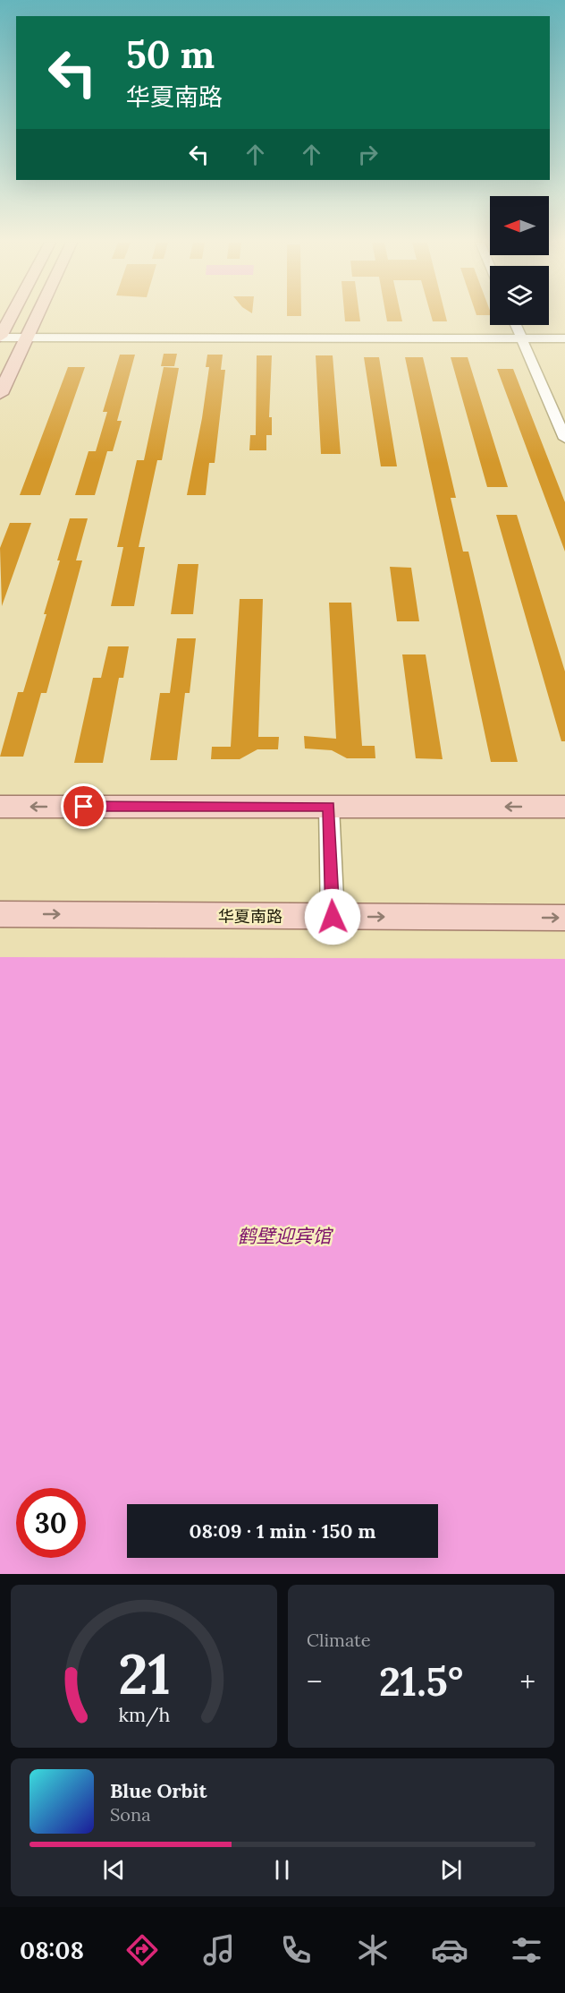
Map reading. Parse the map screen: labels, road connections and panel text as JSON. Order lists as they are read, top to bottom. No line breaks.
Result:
{"streets":{"main road":["华夏南路"]},"parks":["鹤壁迎宾馆"],"north":"left","page":{"turn":["50 m","华夏南路"],"limit":"30","trip":"08:09 · 1 min · 150 m","tile":"Climate","heat":["−","21.5°","+"],"song":["Blue Orbit","Sona"],"tabs":"08:08","gauge":["21","km/h"]}}
